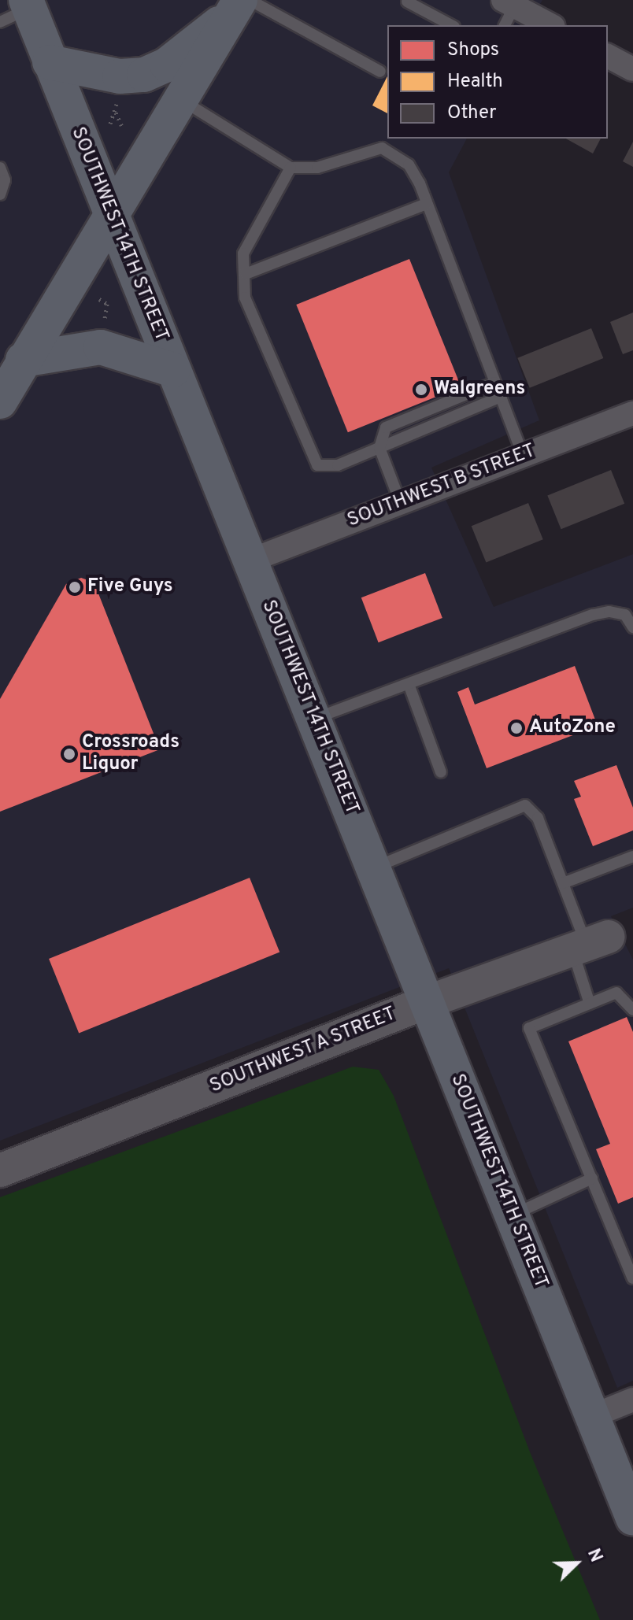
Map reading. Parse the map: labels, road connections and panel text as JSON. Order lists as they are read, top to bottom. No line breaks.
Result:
{"streets":{"main road":["SOUTHWEST 14TH STREET"],"street":["SOUTHWEST B STREET","SOUTHWEST A STREET"]},"crossings":[["SOUTHWEST 14TH STREET","SOUTHWEST B STREET"],["SOUTHWEST 14TH STREET","SOUTHWEST A STREET"]],"places":["Walgreens","Five Guys","AutoZone","Crossroads Liquor"],"legend":["Shops","Health","Other"],"north":"top right"}
